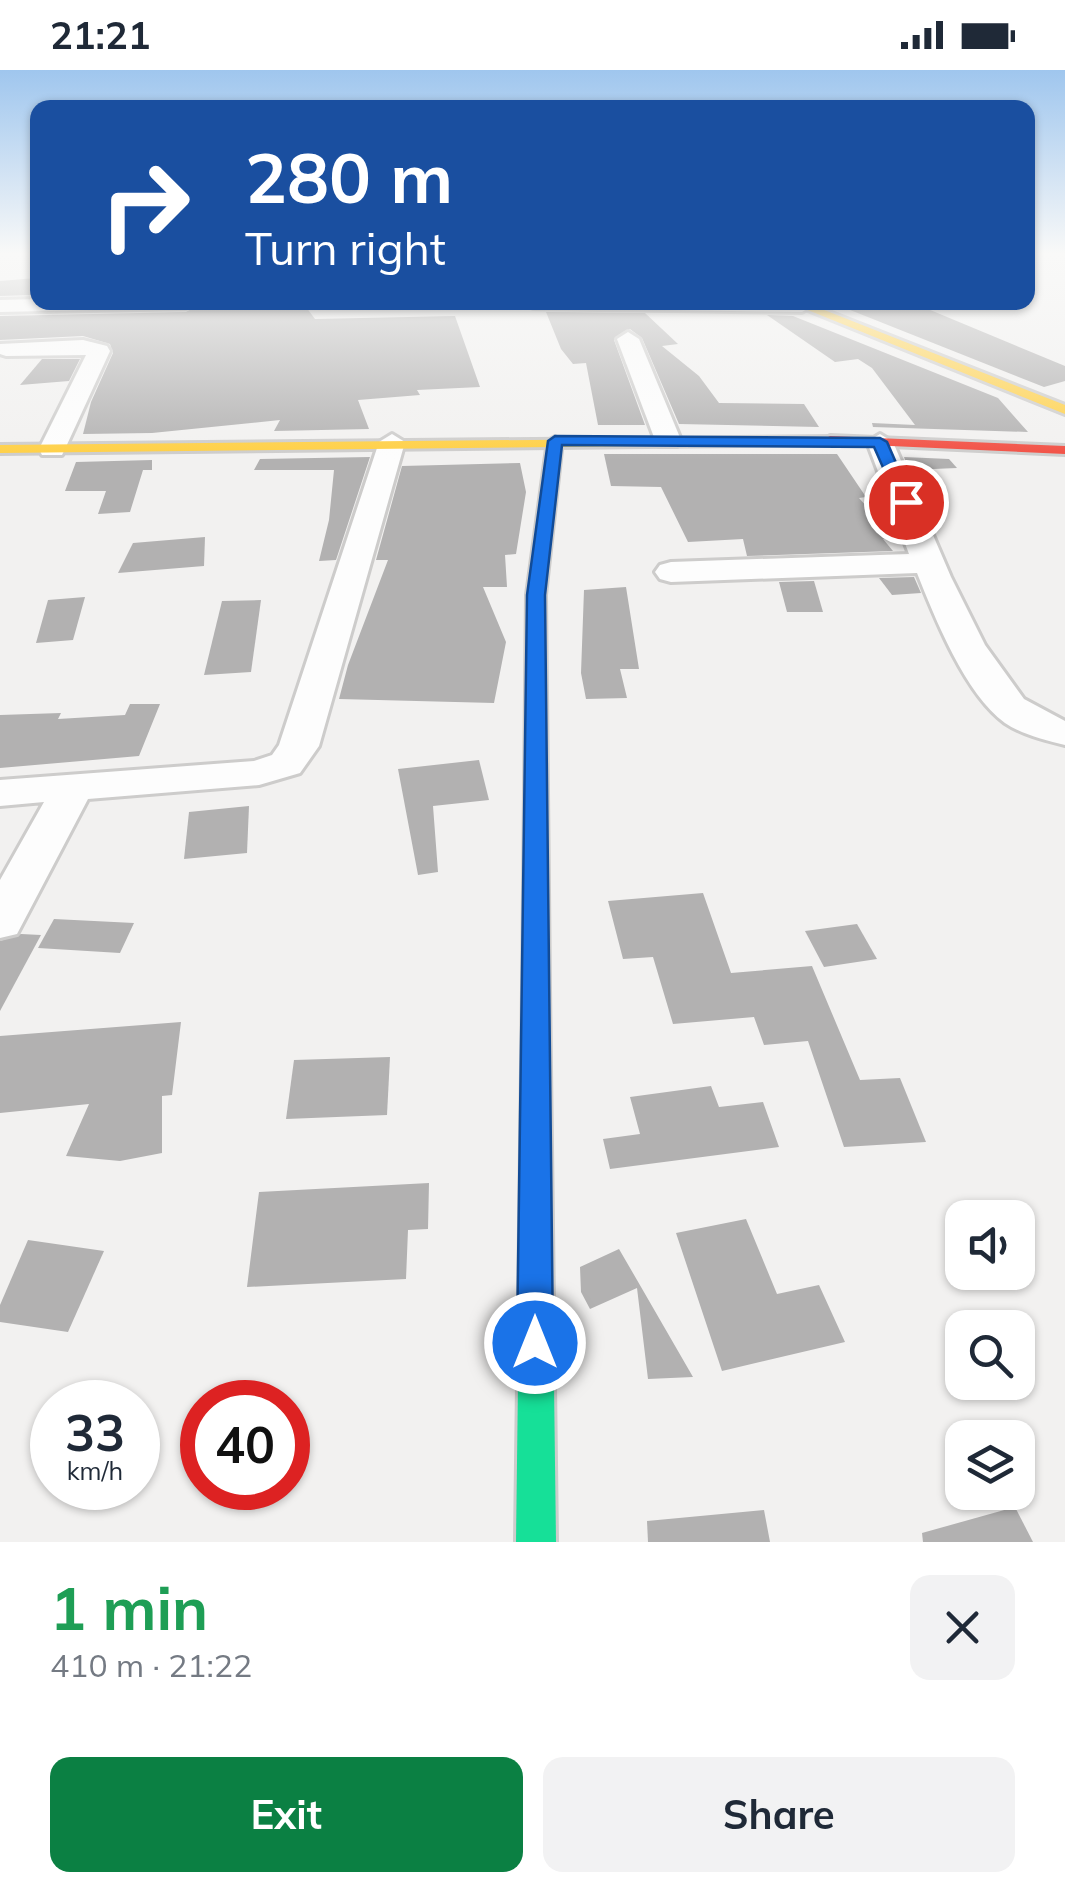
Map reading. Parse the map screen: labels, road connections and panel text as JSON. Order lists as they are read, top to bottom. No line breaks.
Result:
{"page":{"status":"21:21","turn":["280 m","Turn right"],"speed":"33 km/h","limit":"40","heading":["1 min","410 m · 21:22"],"buttons":["Exit","Share"]}}
